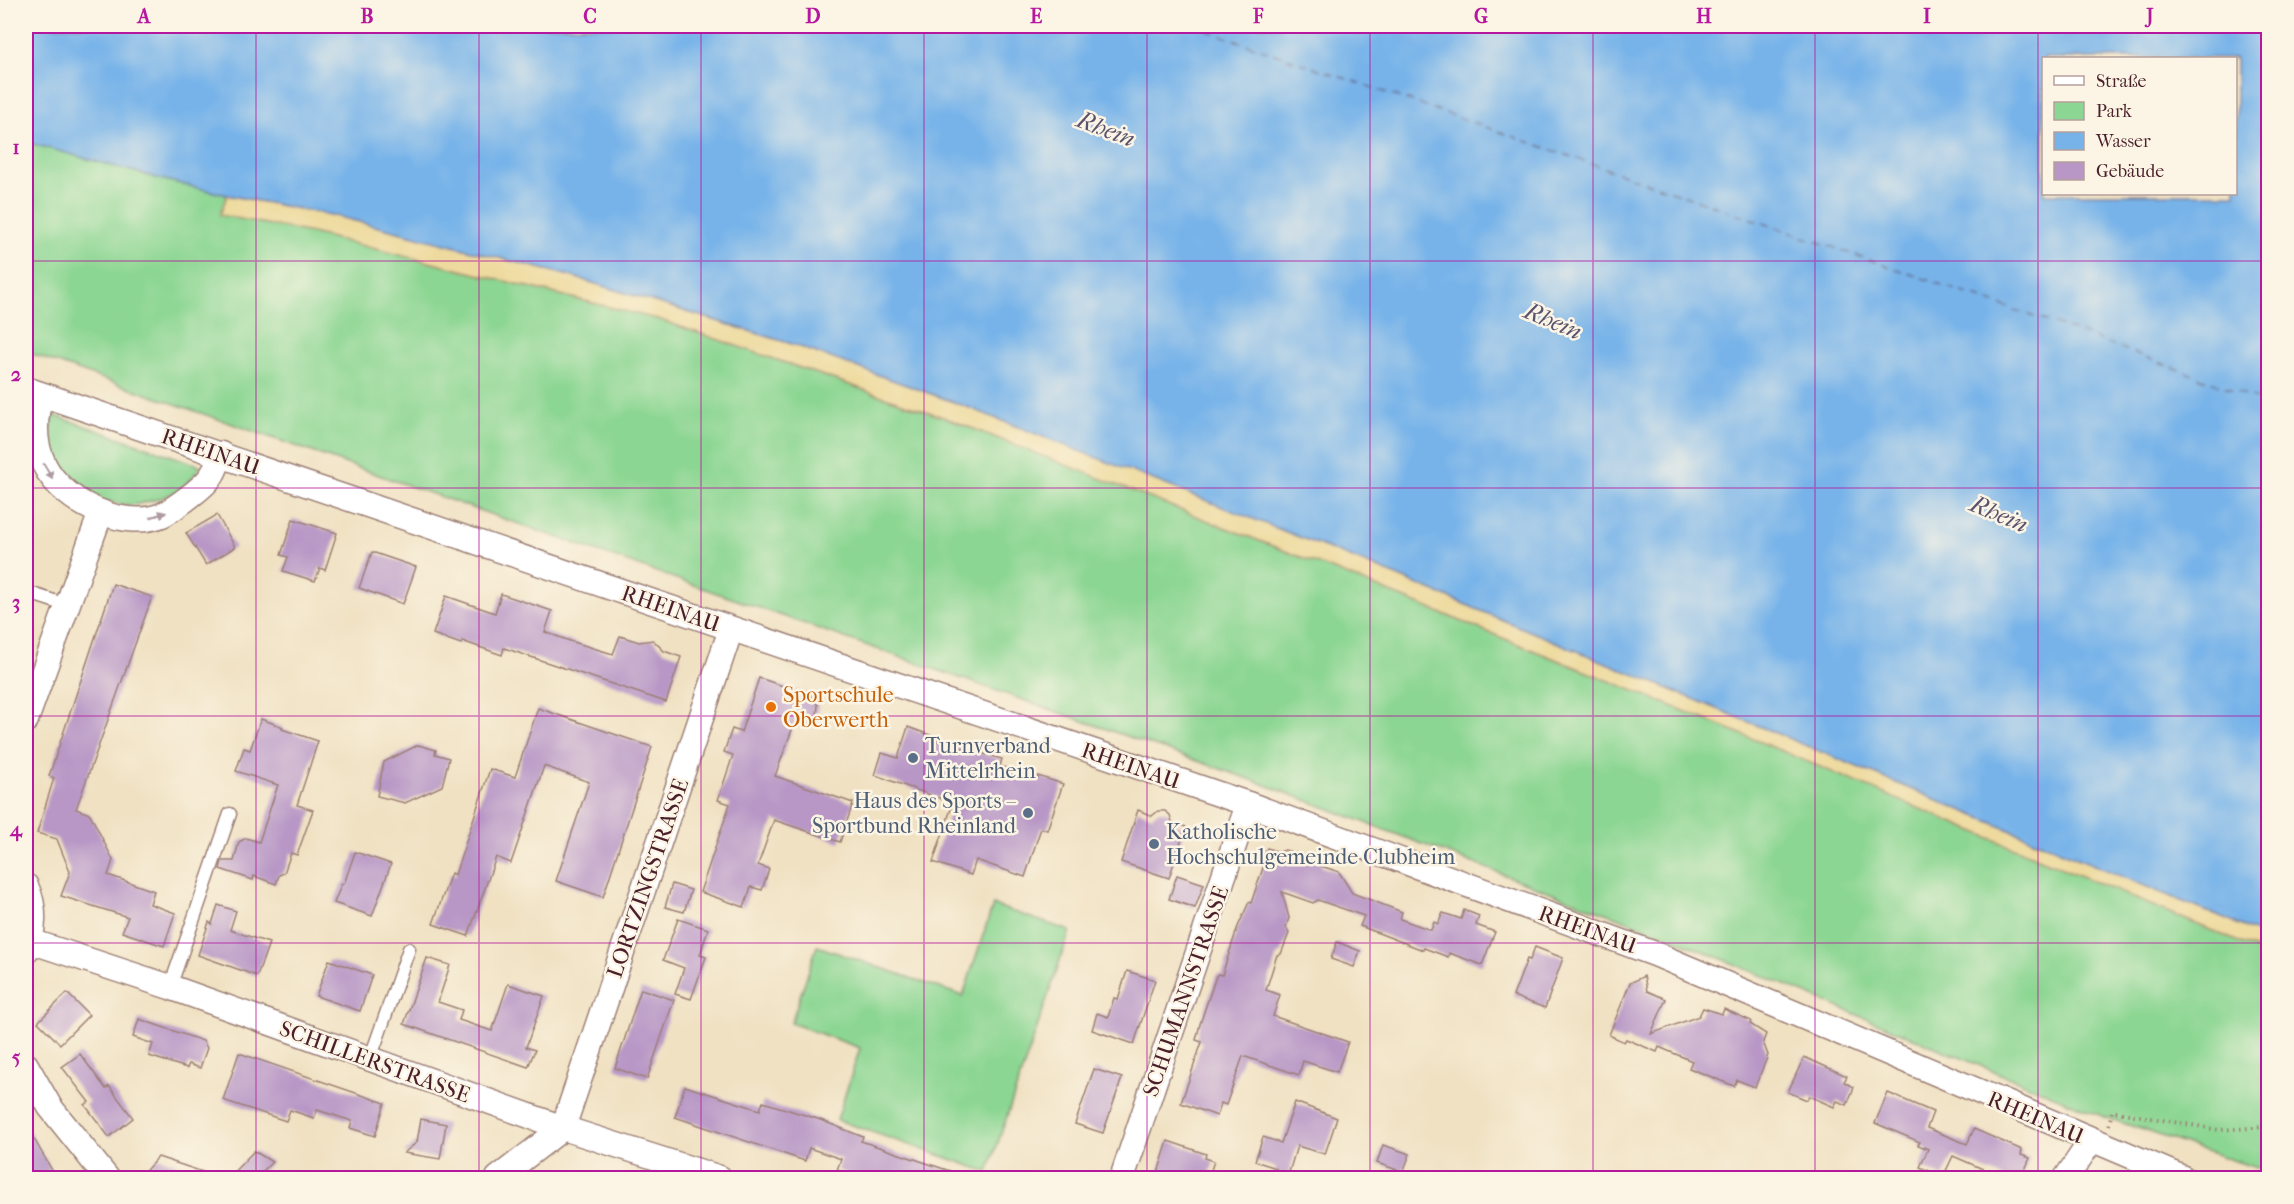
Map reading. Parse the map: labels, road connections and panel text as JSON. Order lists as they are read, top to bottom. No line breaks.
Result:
{"streets":{"street":["RHEINAU","LORTZINGSTRASSE","SCHUMANNSTRASSE","SCHILLERSTRASSE"]},"crossings":[["RHEINAU","LORTZINGSTRASSE"],["RHEINAU","SCHUMANNSTRASSE"],["LORTZINGSTRASSE","SCHILLERSTRASSE"]],"water":["Rhein"],"places":["Sportschule Oberwerth","Turnverband Mittelrhein","Haus des Sports – Sportbund Rheinland","Katholische Hochschulgemeinde Clubheim"],"legend":["Straße","Park","Wasser","Gebäude"],"grid":{"columns":["A","B","C","D","E","F","G","H","I","J"],"rows":["1","2","3","4","5"]}}
